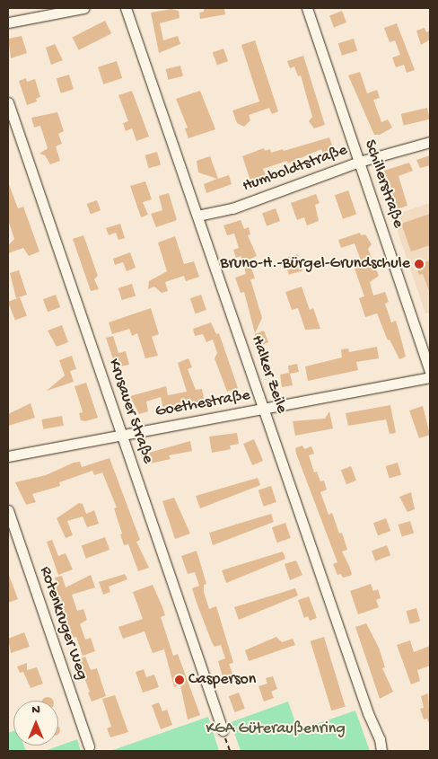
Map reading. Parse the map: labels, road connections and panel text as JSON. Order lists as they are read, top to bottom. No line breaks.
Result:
{"streets":{"street":["Humboldtstraße","Schillerstraße","Halker Zeile","Goethestraße","Krusauer Straße","Rotenkruger Weg"]},"crossings":[["Humboldtstraße","Schillerstraße"],["Humboldtstraße","Halker Zeile"],["Halker Zeile","Goethestraße"],["Goethestraße","Krusauer Straße"]],"parks":["KGA Güteraußenring"],"places":["Bruno-H.-Bürgel-Grundschule","Casperson"],"north":"top"}
